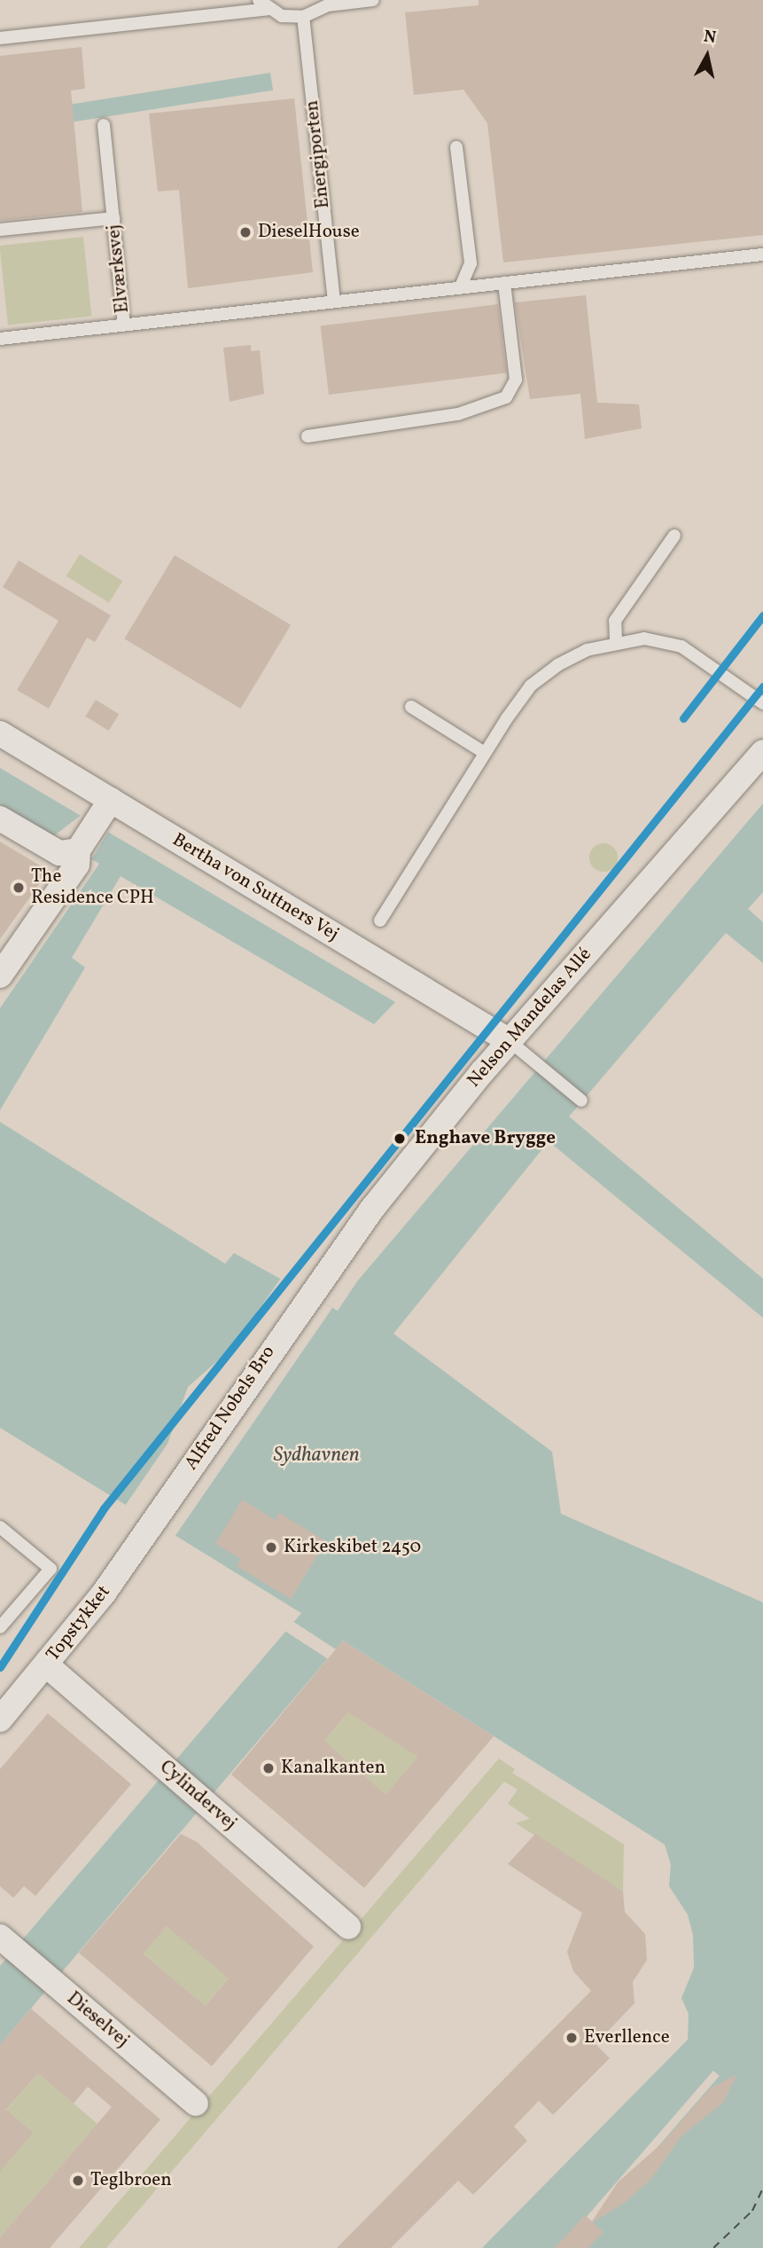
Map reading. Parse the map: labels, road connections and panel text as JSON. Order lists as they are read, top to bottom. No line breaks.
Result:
{"streets":{"street":["Bertha von Suttners Vej","Nelson Mandelas Allé","Alfred Nobels Bro","Topstykket","Cylindervej","Dieselvej"],"lane":["Energiporten","Elværksvej"]},"crossings":[["Bertha von Suttners Vej","Nelson Mandelas Allé"],["Nelson Mandelas Allé","Alfred Nobels Bro"],["Alfred Nobels Bro","Topstykket"],["Topstykket","Cylindervej"]],"water":["Sydhavnen"],"places":["DieselHouse","The Residence CPH","Enghave Brygge","Kirkeskibet 2450","Kanalkanten","Everllence","Teglbroen"],"north":"top"}
